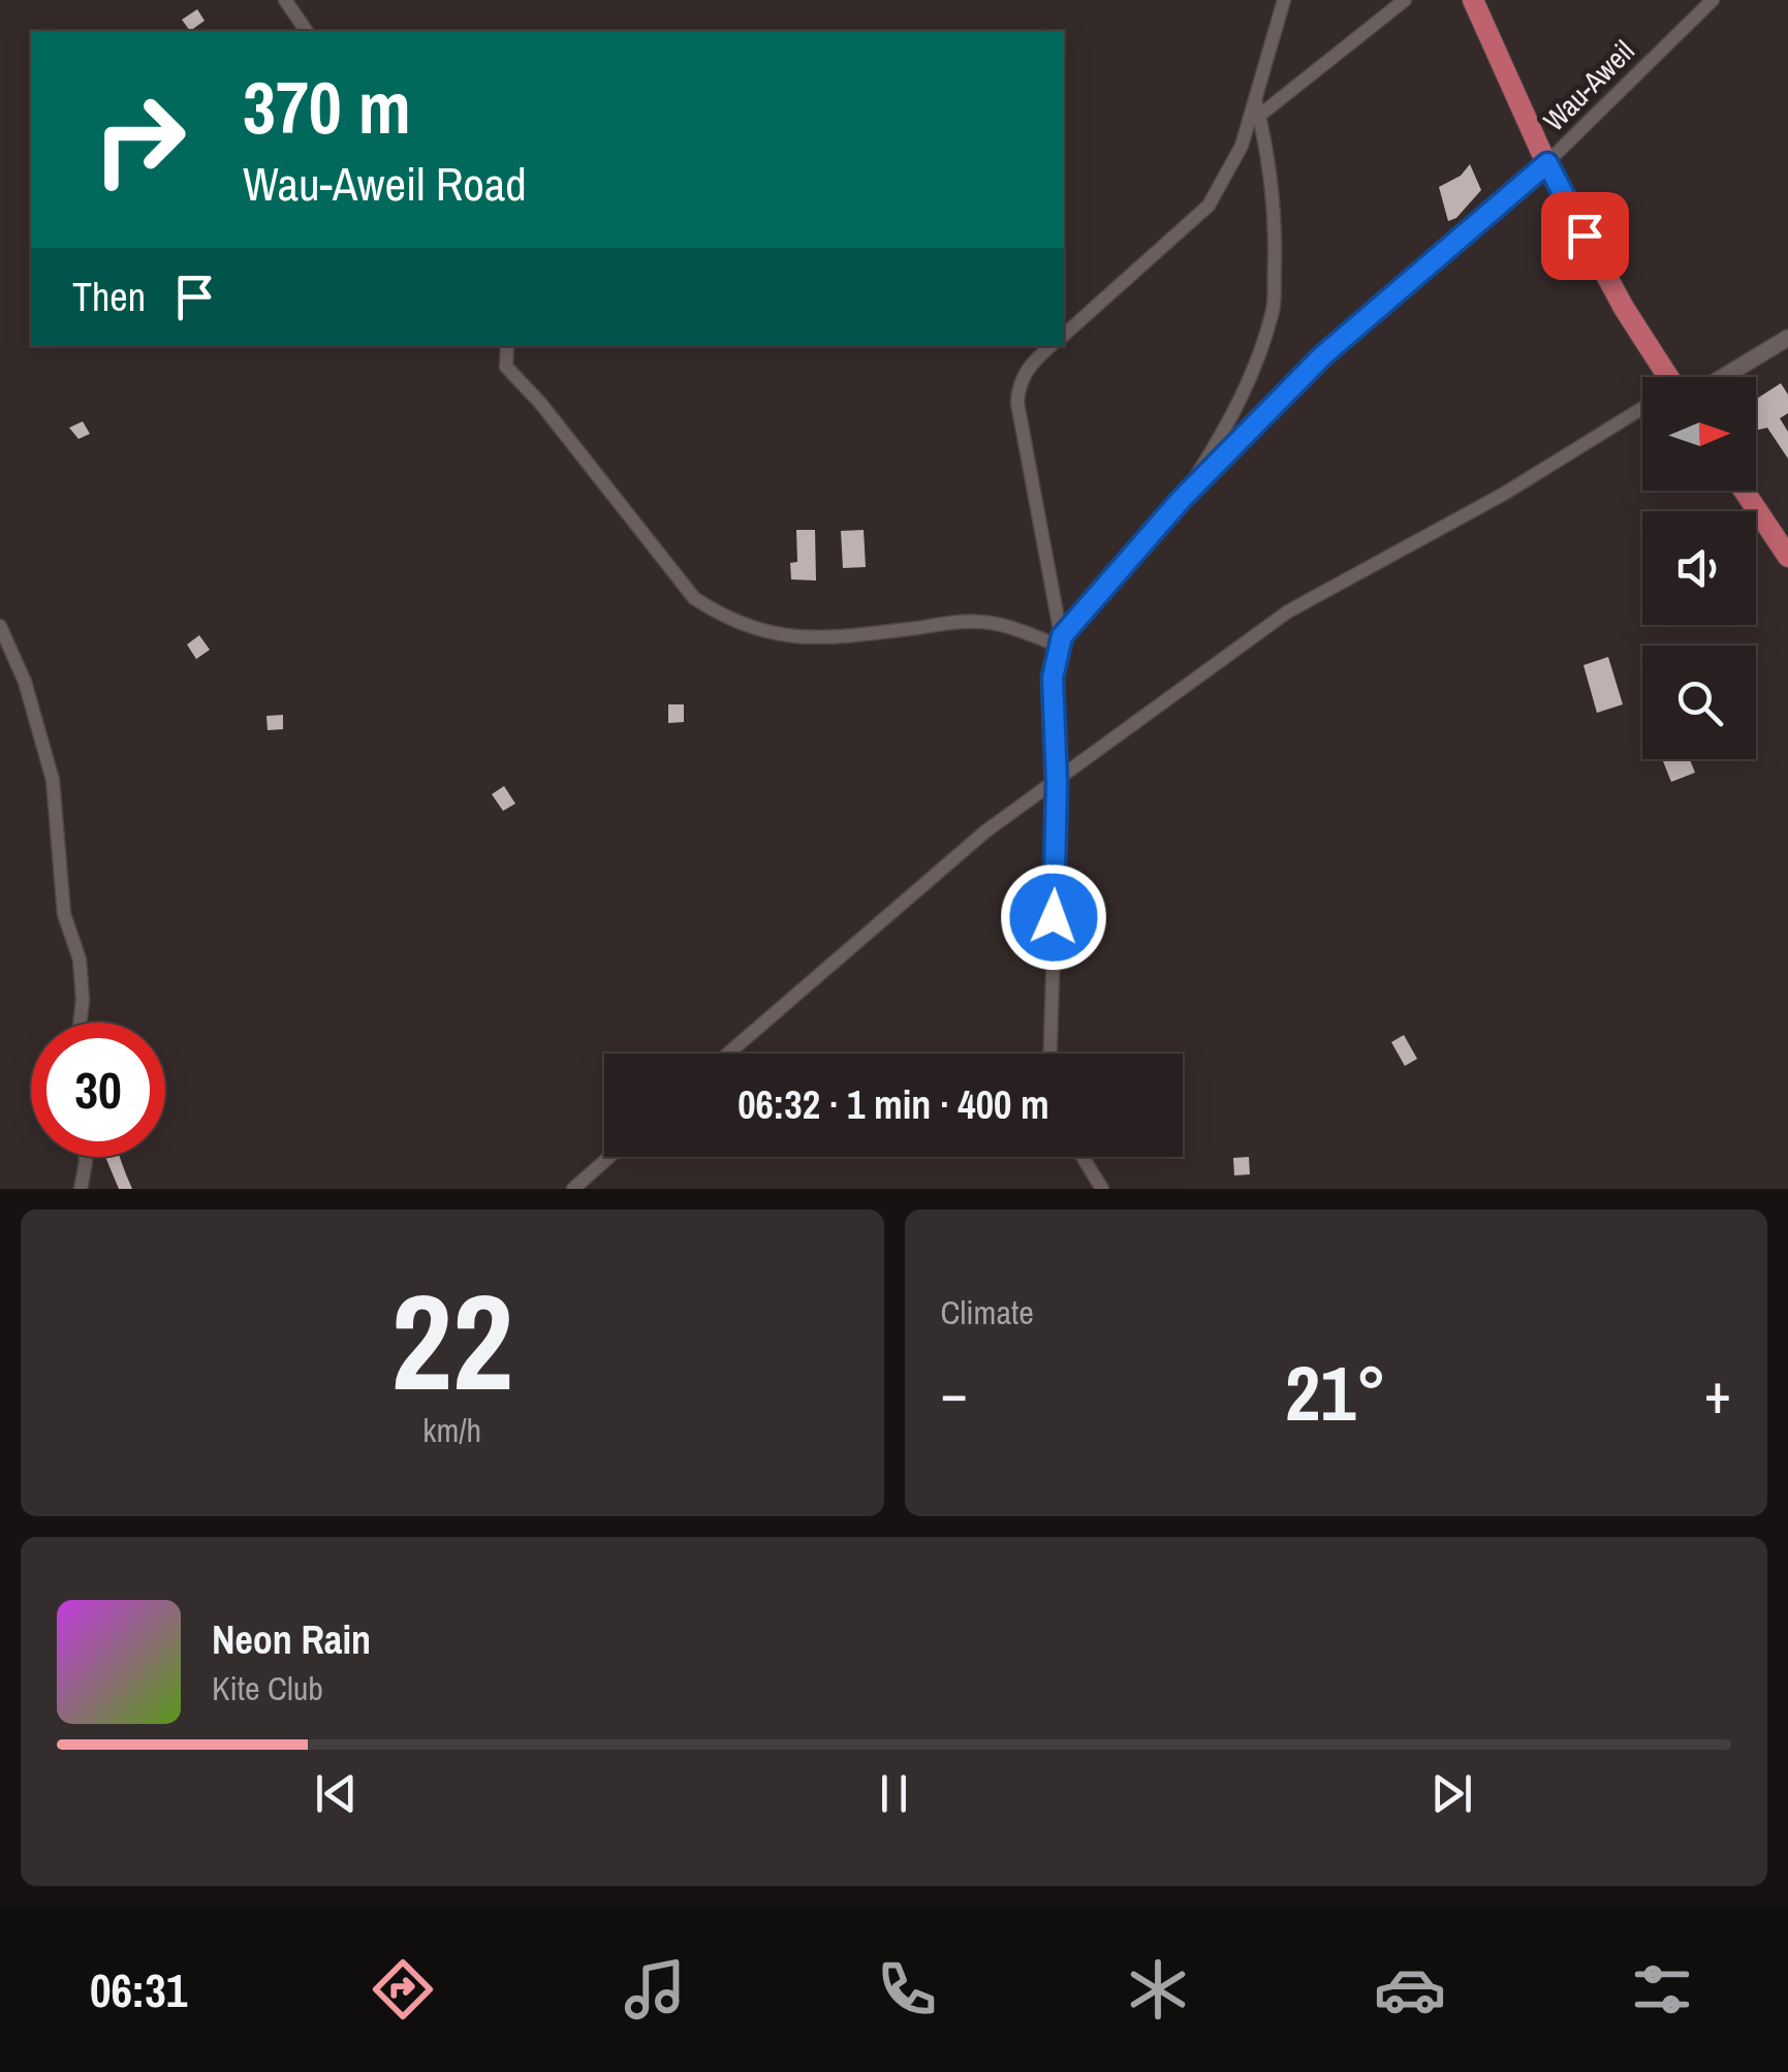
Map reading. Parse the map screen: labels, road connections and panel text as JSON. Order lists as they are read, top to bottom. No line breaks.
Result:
{"streets":{"street":["Wau-Aweil"]},"north":"right","page":{"turn":["370 m","Wau-Aweil Road"],"then":"Then","limit":"30","trip":"06:32 · 1 min · 400 m","tile":[["22","km/h"],"Climate"],"heat":["−","21°","+"],"song":["Neon Rain","Kite Club"],"tabs":"06:31"}}
